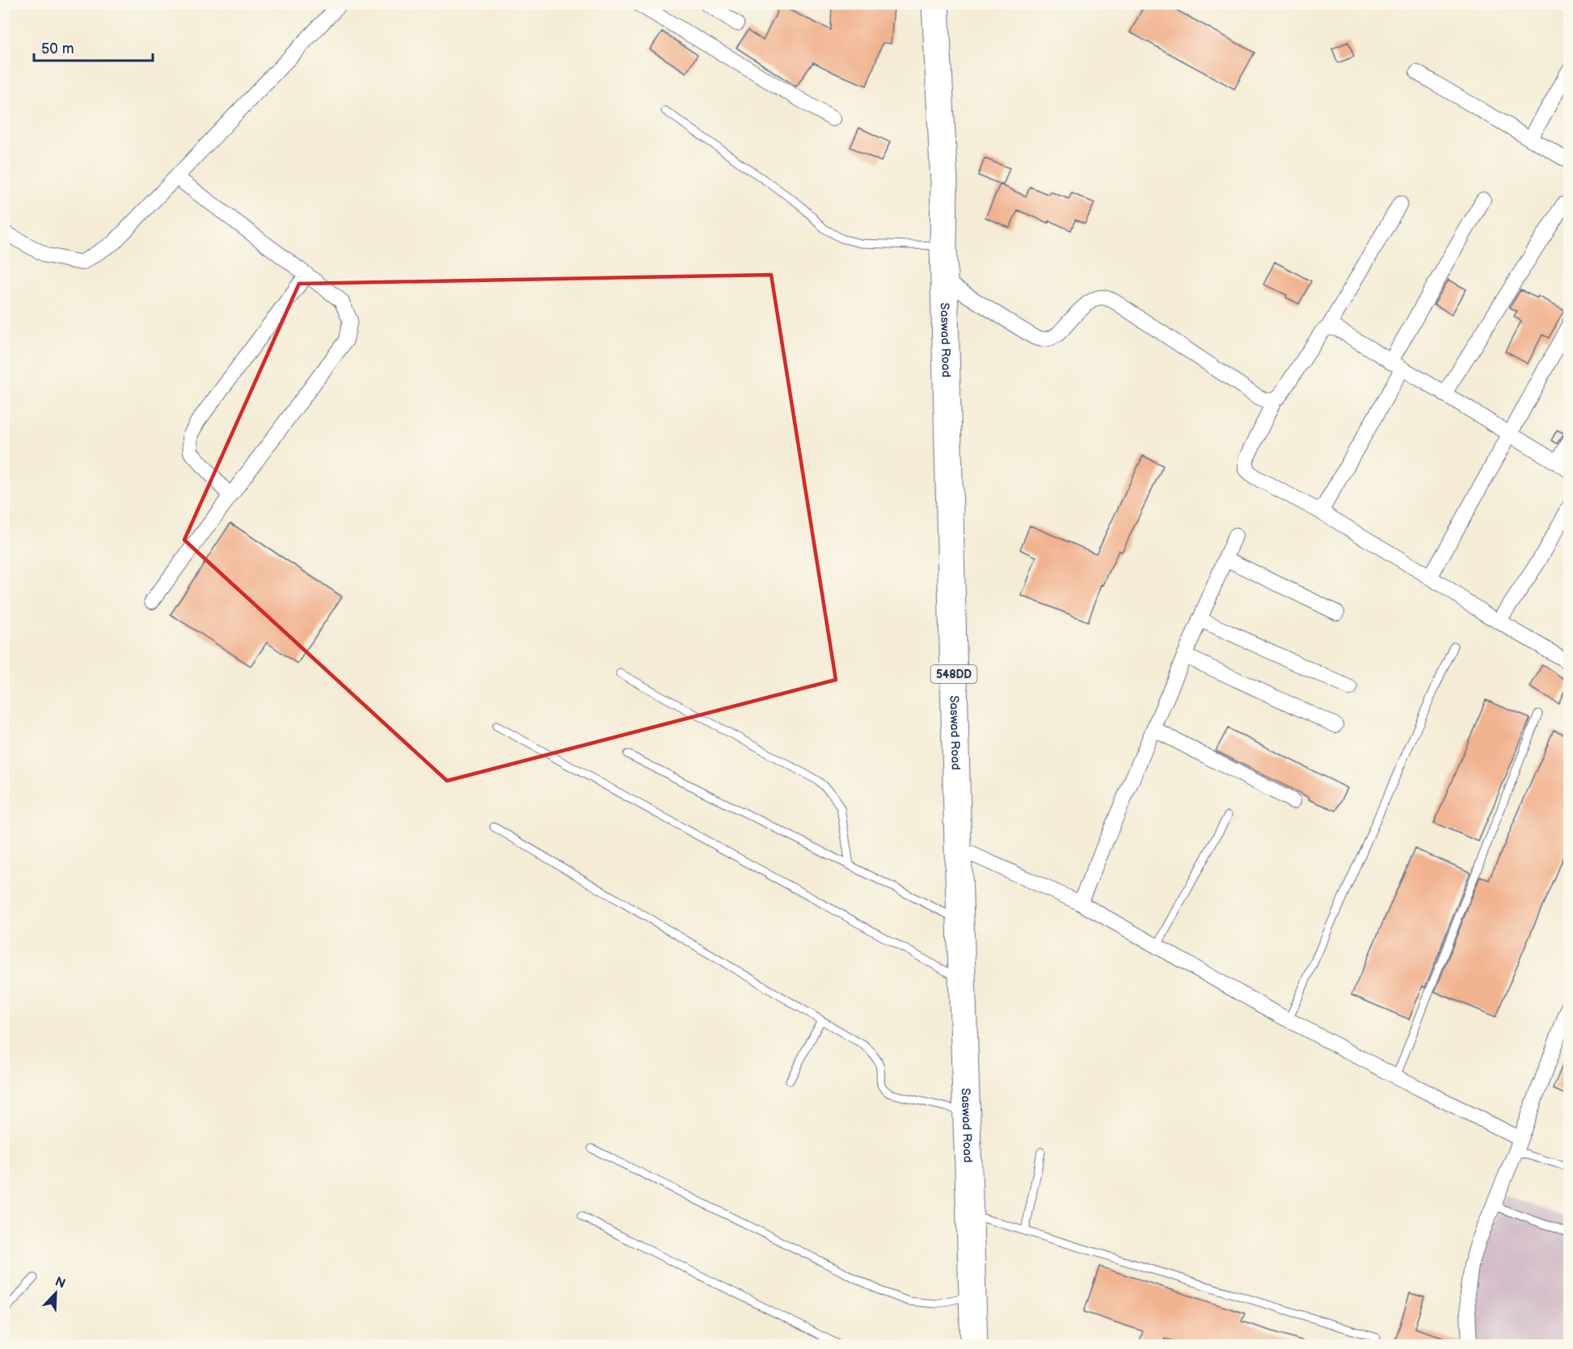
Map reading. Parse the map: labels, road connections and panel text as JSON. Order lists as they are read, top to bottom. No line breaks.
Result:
{"streets":{"highway":["Saswad Road","548DD"]},"scale_bar":"50 m","north":"top right"}
